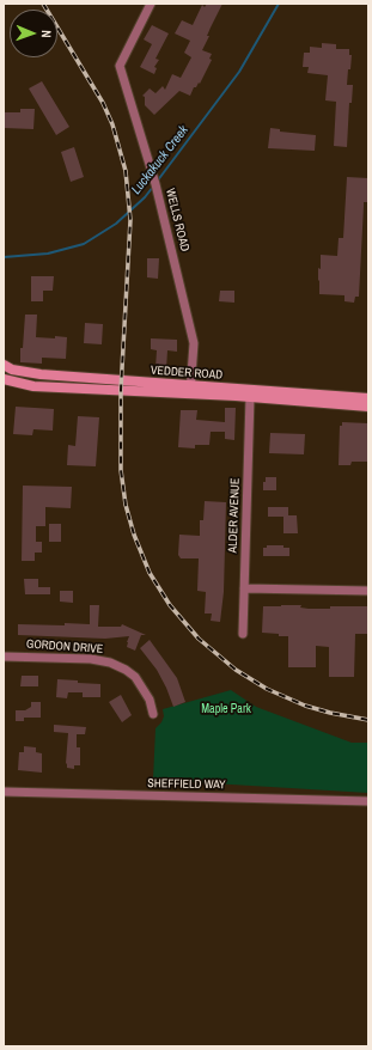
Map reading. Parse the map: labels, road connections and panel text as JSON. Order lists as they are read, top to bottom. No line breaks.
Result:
{"streets":{"main road":["VEDDER ROAD"],"street":["WELLS ROAD","ALDER AVENUE","GORDON DRIVE","SHEFFIELD WAY"]},"crossings":[["WELLS ROAD","VEDDER ROAD"],["VEDDER ROAD","ALDER AVENUE"]],"water":["Luckakuck Creek"],"parks":["Maple Park"],"north":"right"}
